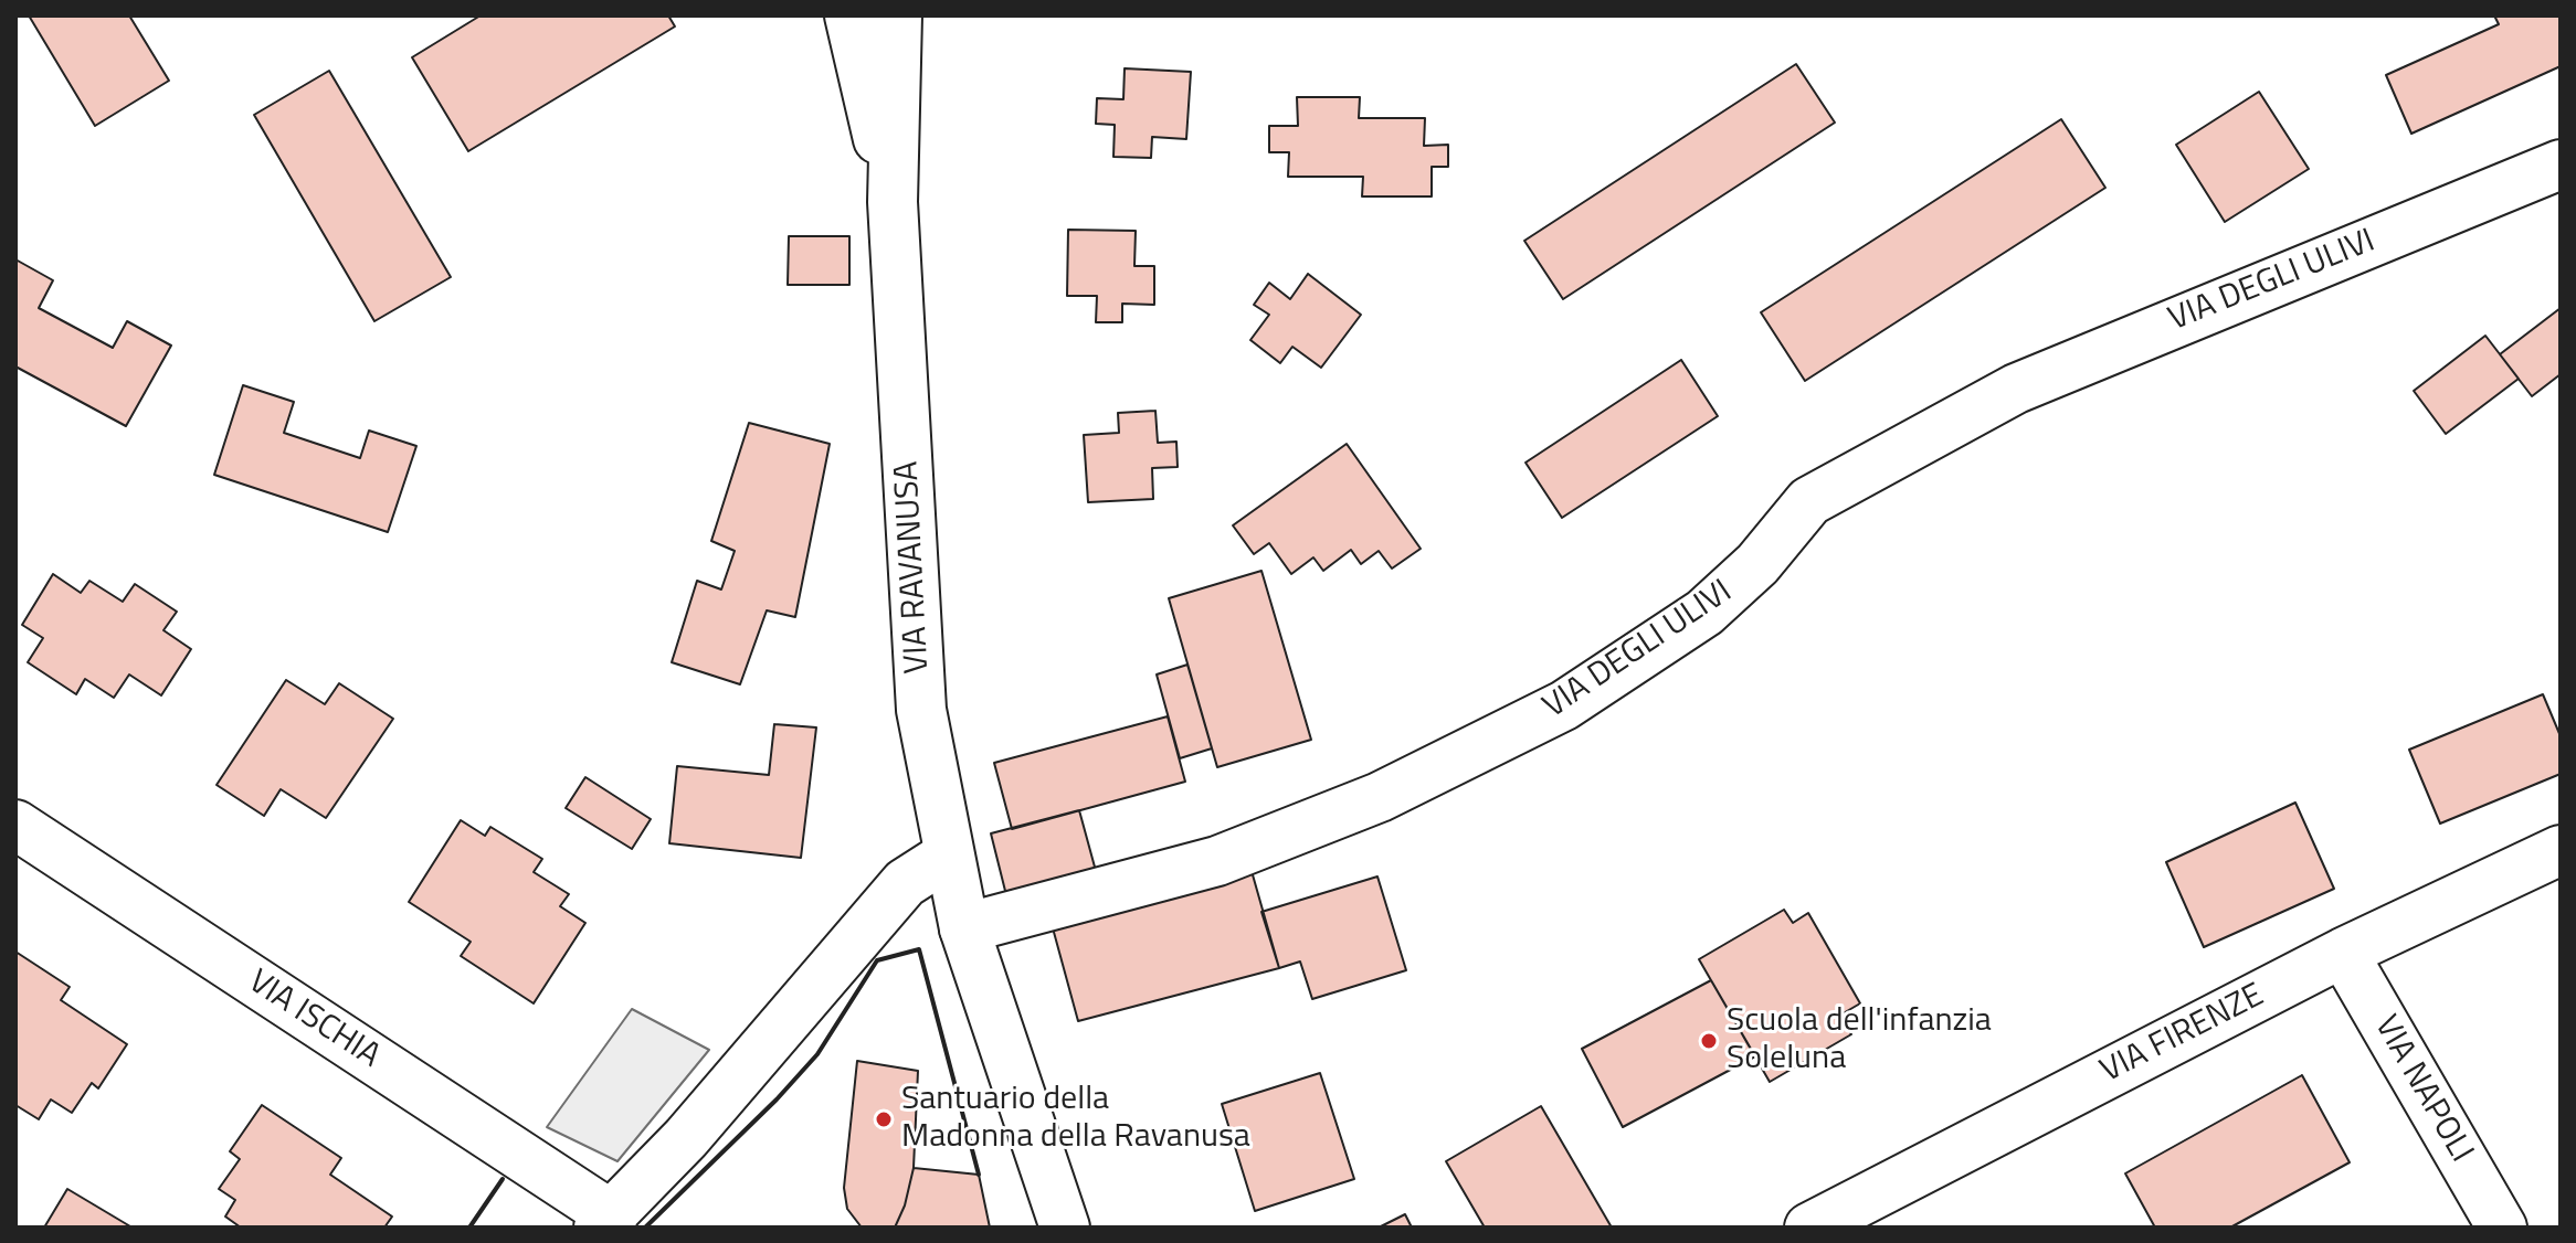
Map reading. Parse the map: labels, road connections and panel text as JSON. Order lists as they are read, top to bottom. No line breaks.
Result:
{"streets":{"street":["VIA DEGLI ULIVI","VIA RAVANUSA","VIA ISCHIA","VIA FIRENZE","VIA NAPOLI"]},"crossings":[["VIA DEGLI ULIVI","VIA RAVANUSA"],["VIA FIRENZE","VIA NAPOLI"]],"places":["Scuola dell'infanzia Soleluna","Santuario della Madonna della Ravanusa"]}
